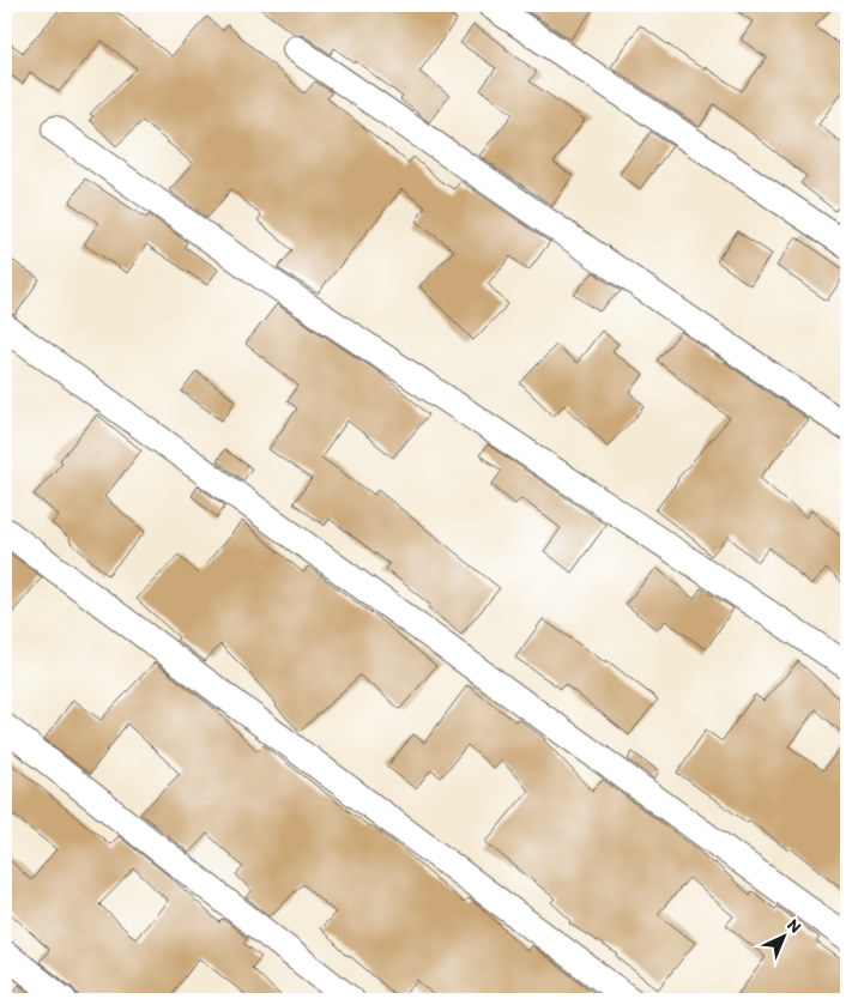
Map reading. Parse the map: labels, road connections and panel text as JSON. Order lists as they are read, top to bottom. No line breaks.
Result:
{"north":"top right"}
